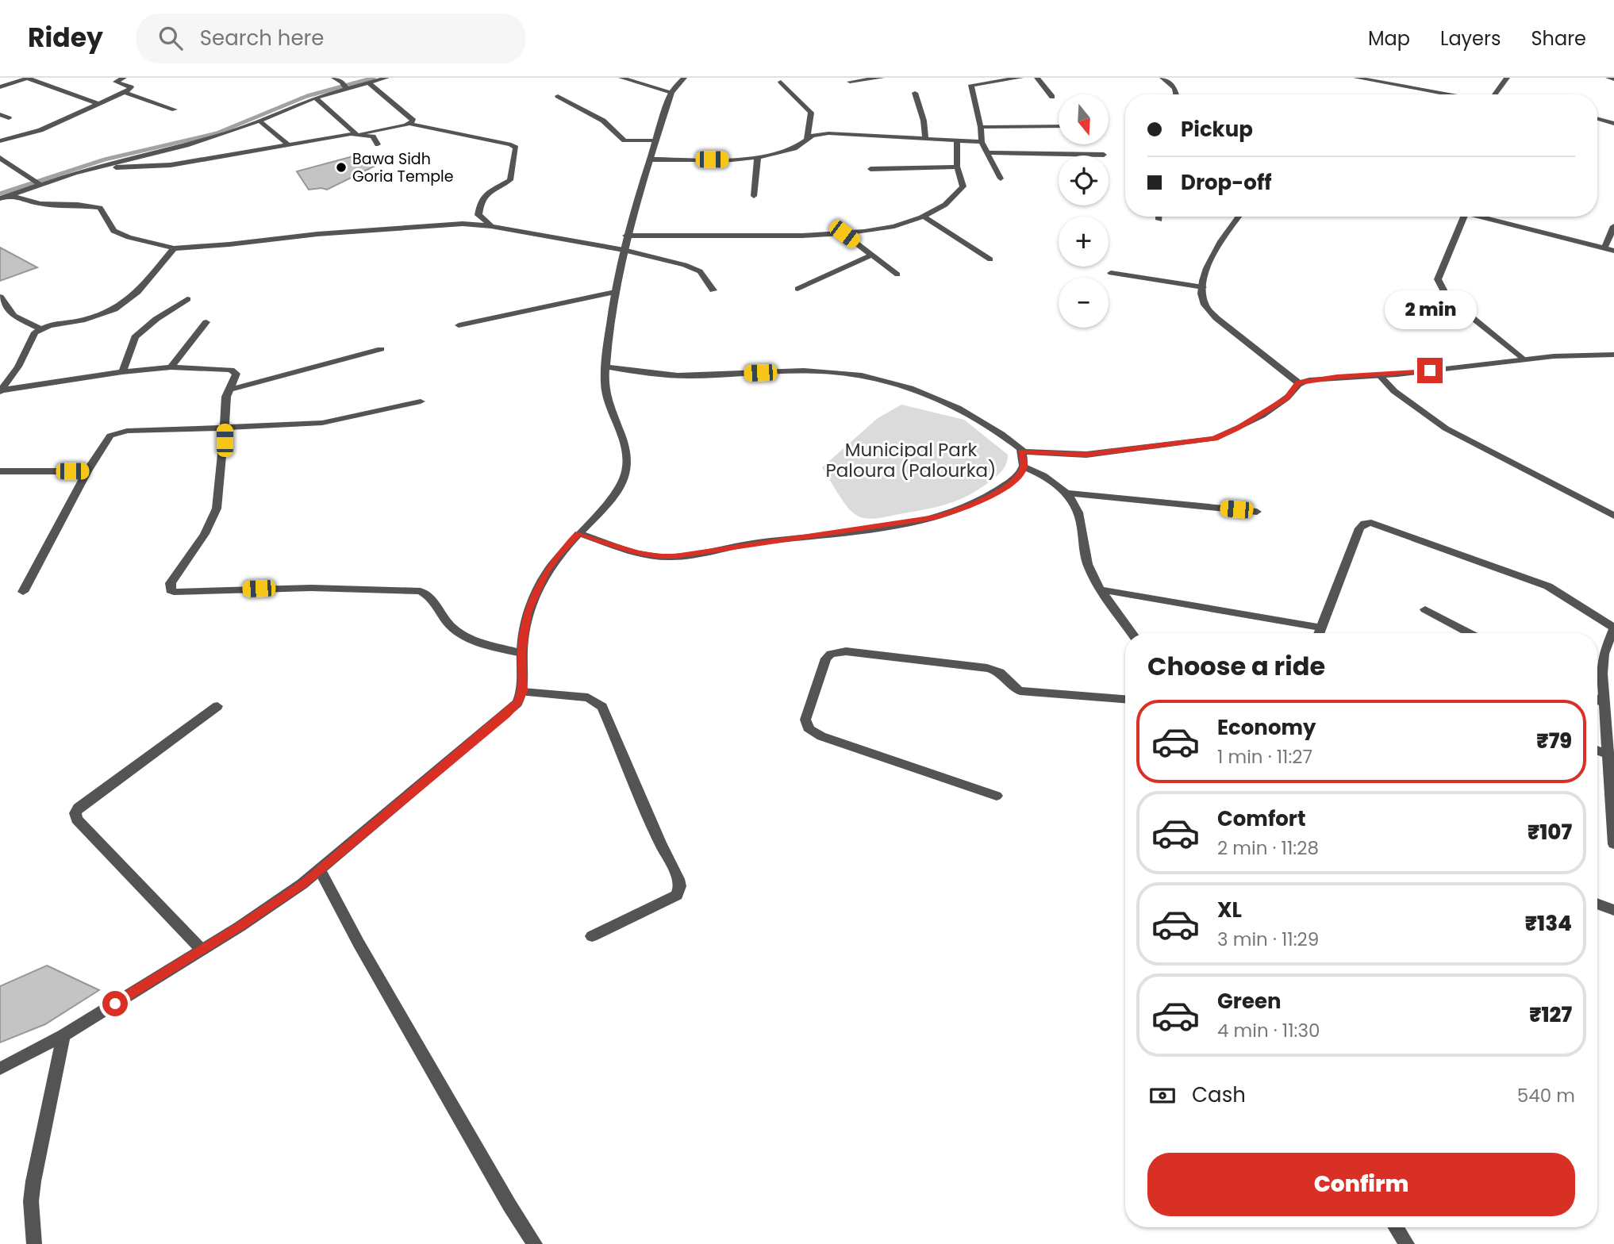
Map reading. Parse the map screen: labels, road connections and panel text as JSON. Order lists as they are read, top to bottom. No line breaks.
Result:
{"parks":["Municipal Park Paloura (Palourka)"],"places":["Bawa Sidh Goria Temple"],"north":"bottom","page":{"header":"Ridey","search":"Search here","nav":["Map","Layers","Share"],"map_buttons":["+","−"],"banner":["Pickup","Drop-off"],"bubble":"2 min","heading":"Choose a ride","list":[{"name":"Economy","note":"1 min · 11:27","value":"₹79"},{"name":"Comfort","note":"2 min · 11:28","value":"₹107"},{"name":"XL","note":"3 min · 11:29","value":"₹134"},{"name":"Green","note":"4 min · 11:30","value":"₹127"}],"pay":["Cash","540 m"],"buttons":"Confirm"}}
